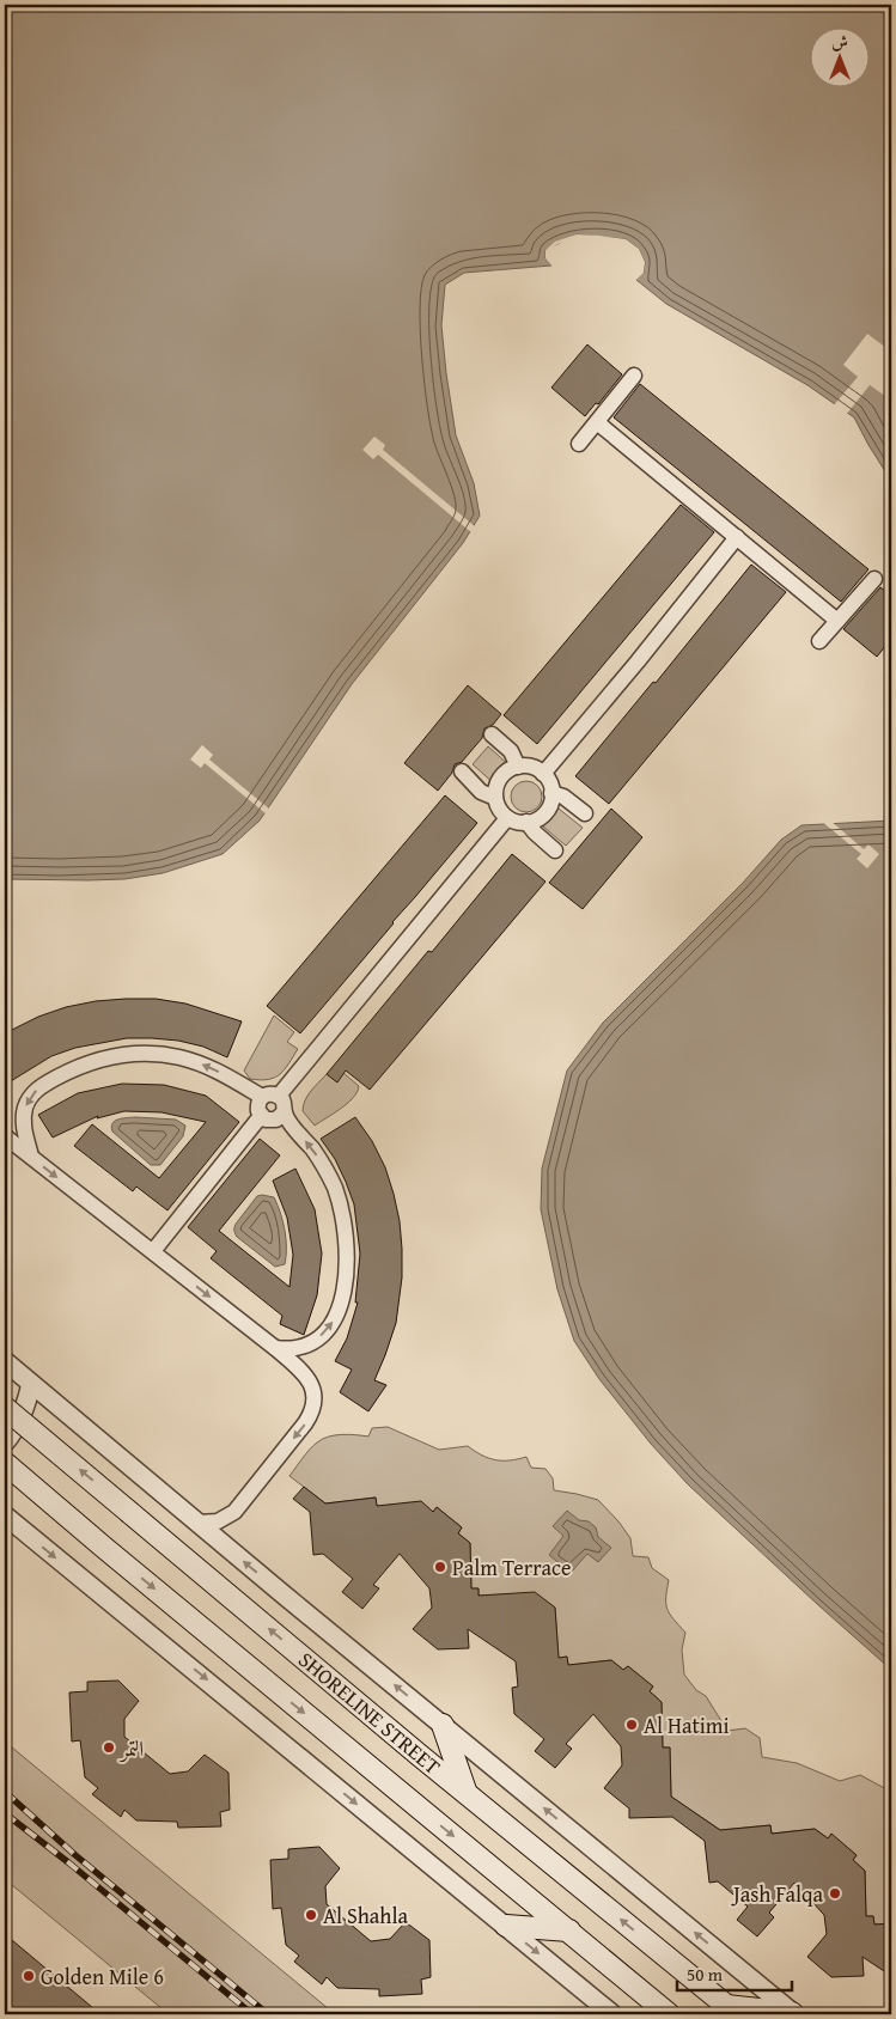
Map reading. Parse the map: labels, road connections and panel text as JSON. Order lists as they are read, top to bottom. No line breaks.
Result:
{"streets":{"main road":["SHORELINE STREET"]},"places":["Palm Terrace","Al Hatimi","التمر","Jash Falqa","Al Shahla","Golden Mile 6"],"scale_bar":"50 m","north":"top"}
